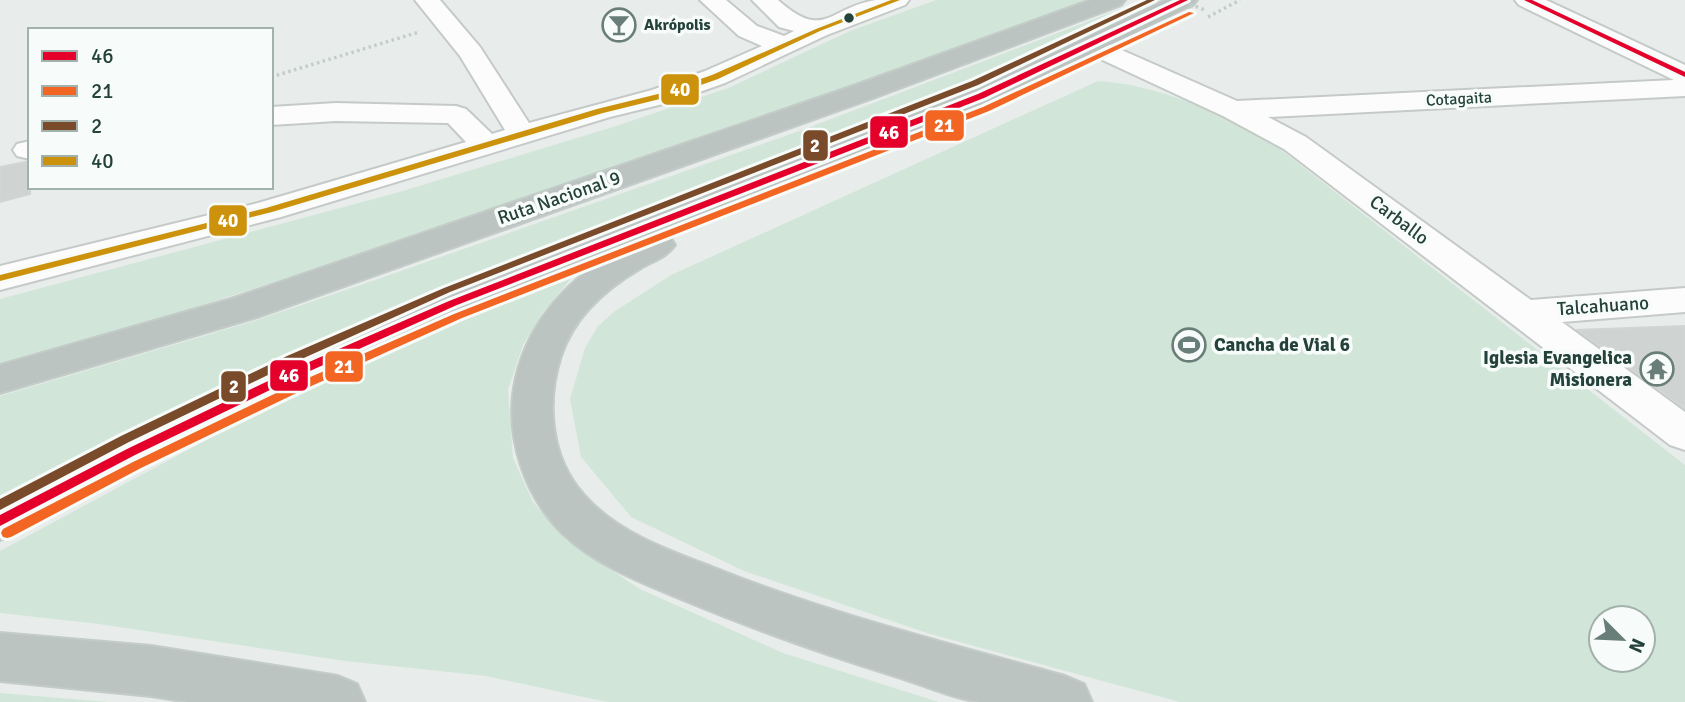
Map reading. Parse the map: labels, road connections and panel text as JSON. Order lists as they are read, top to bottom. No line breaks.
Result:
{"streets":{"highway":["Ruta Nacional 9"],"street":["Cotagaita","Carballo","Talcahuano"]},"crossings":[["Cotagaita","Carballo"],["Carballo","Talcahuano"]],"places":{"bar":["Akrópolis"],"sports":["Cancha de Vial 6"],"temple":["Iglesia Evangelica Misionera"]},"lines":["transit line 46","transit line 2","transit line 40","transit line 21"],"legend":["46","21","2","40"],"north":"bottom right"}
